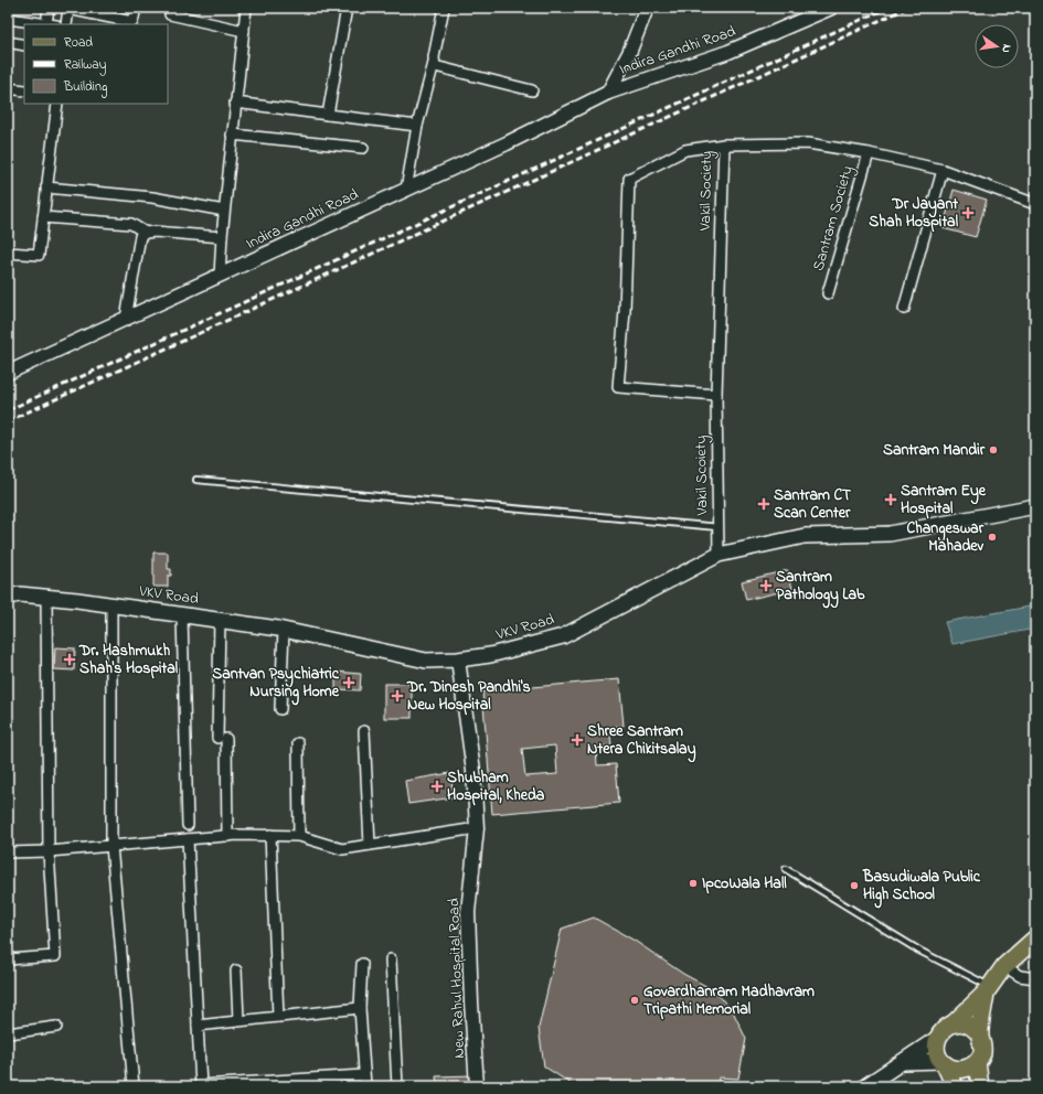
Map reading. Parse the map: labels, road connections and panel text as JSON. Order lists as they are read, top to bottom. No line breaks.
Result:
{"streets":{"main road":["VKV Road"],"street":["Indira Gandhi Road","Vakil Society","Santram Society","Vakil Scoiety","New Rahul Hospital Road"]},"crossings":[["Vakil Society","Santram Society"],["Vakil Society","Vakil Scoiety"],["Vakil Scoiety","VKV Road"],["VKV Road","New Rahul Hospital Road"]],"places":{"health":["Dr Jayant Shah Hospital","Santram Eye Hospital","Santram CT Scan Center","Santram Pathology Lab","Dr. Hashmukh Shah's Hospital","Santvan Psychiatric Nursing Home","Dr. Dinesh Pandhi's New Hospital","Shree Santram Ntera Chikitsalay","Shubham Hospital, Kheda"],"other":["Santram Mandir","Changeswar Mahadev","IpcoWala Hall","Basudiwala Public High School","Govardhanram Madhavram Tripathi Memorial"]},"legend":["Road","Railway","Building"],"north":"right"}
